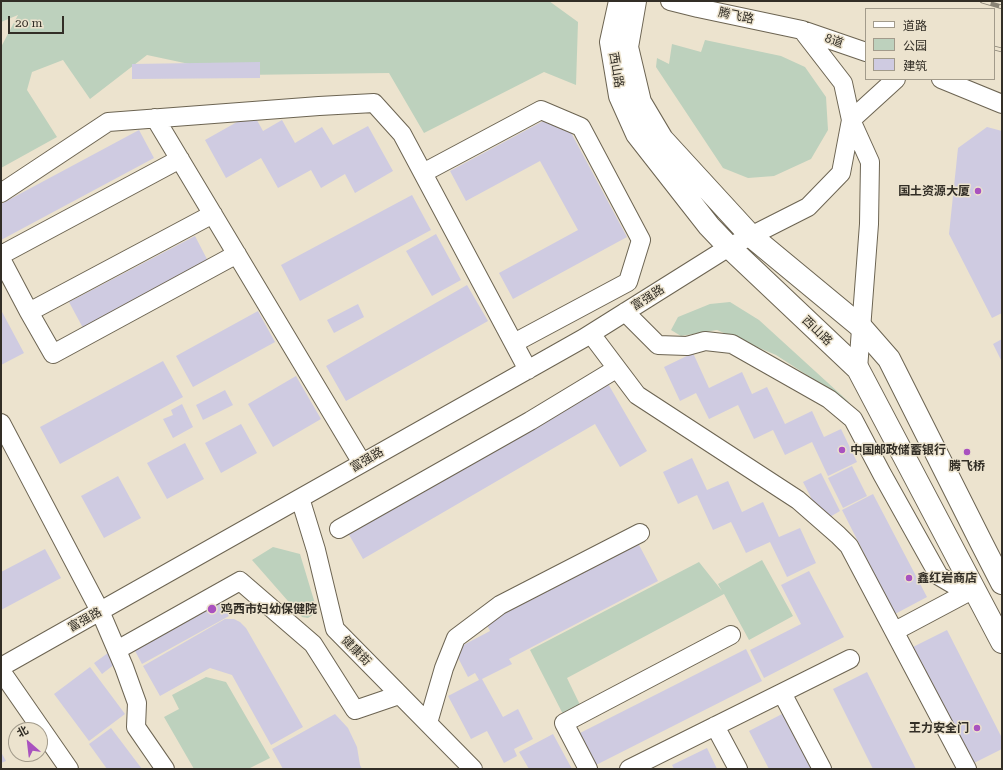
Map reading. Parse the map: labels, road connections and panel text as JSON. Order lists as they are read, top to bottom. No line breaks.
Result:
{"streets":{"main road":["西山路"],"street":["腾飞路","8道","富强路","健康街"]},"crossings":[["腾飞路","8道"],["西山路","富强路"],["富强路","健康街"]],"places":["国土资源大厦","中国邮政储蓄银行","腾飞桥","鑫红岩商店","鸡西市妇幼保健院","王力安全门"],"legend":["道路","公园","建筑"],"scale_bar":"20 m","north":"top left"}
